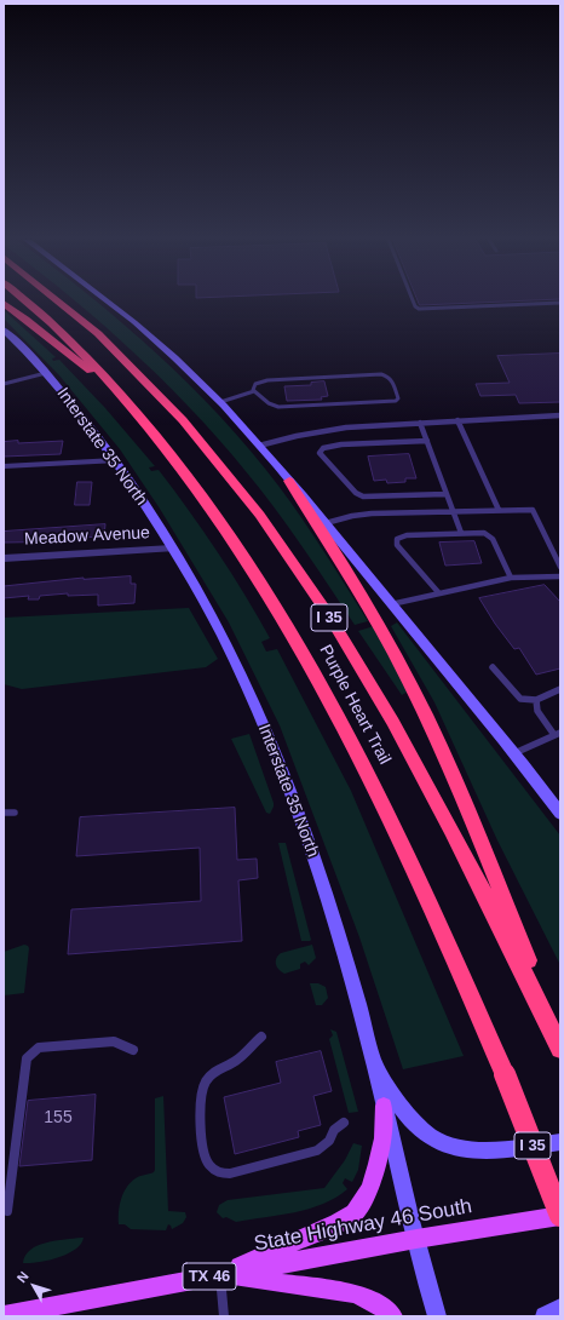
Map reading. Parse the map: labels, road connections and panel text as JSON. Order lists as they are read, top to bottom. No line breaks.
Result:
{"streets":{"highway":["I 35","Purple Heart Trail"],"main road":["Interstate 35 North","State Highway 46 South","TX 46"],"street":["Meadow Avenue"]},"crossings":[["Interstate 35 North","Meadow Avenue"],["Interstate 35 North","State Highway 46 South"],["Purple Heart Trail","State Highway 46 South"]],"house_numbers":["155"],"north":"top left"}
